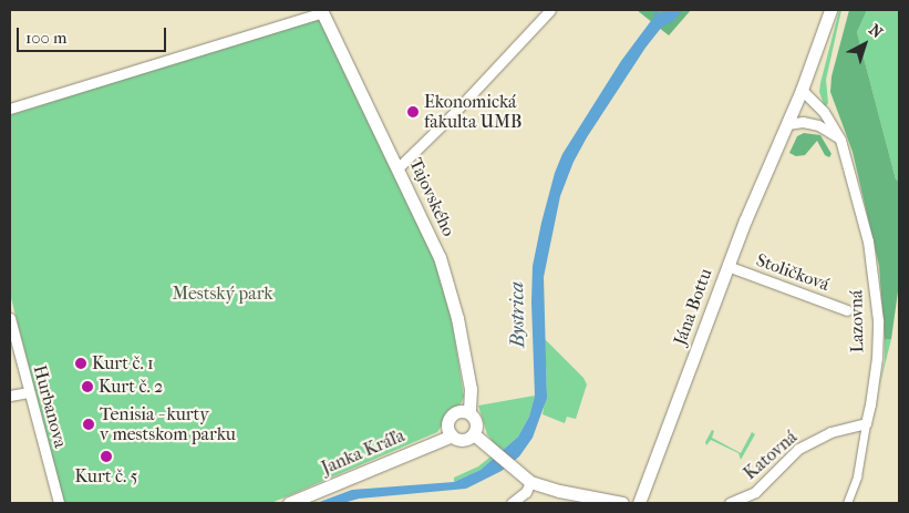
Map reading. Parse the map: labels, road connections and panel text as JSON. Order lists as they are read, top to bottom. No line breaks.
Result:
{"streets":{"street":["Tajovského","Stoličková","Jána Bottu","Lazovná","Hurbanova","Janka Kráľa","Katovná"]},"crossings":[["Tajovského","Janka Kráľa"],["Stoličková","Jána Bottu"],["Lazovná","Katovná"]],"water":["Bystrica"],"parks":["Mestský park"],"places":["Ekonomická fakulta UMB","Kurt č. 1","Kurt č. 2","Tenisia - kurty v mestskom parku","Kurt č. 5"],"scale_bar":"100 m","north":"top right"}
